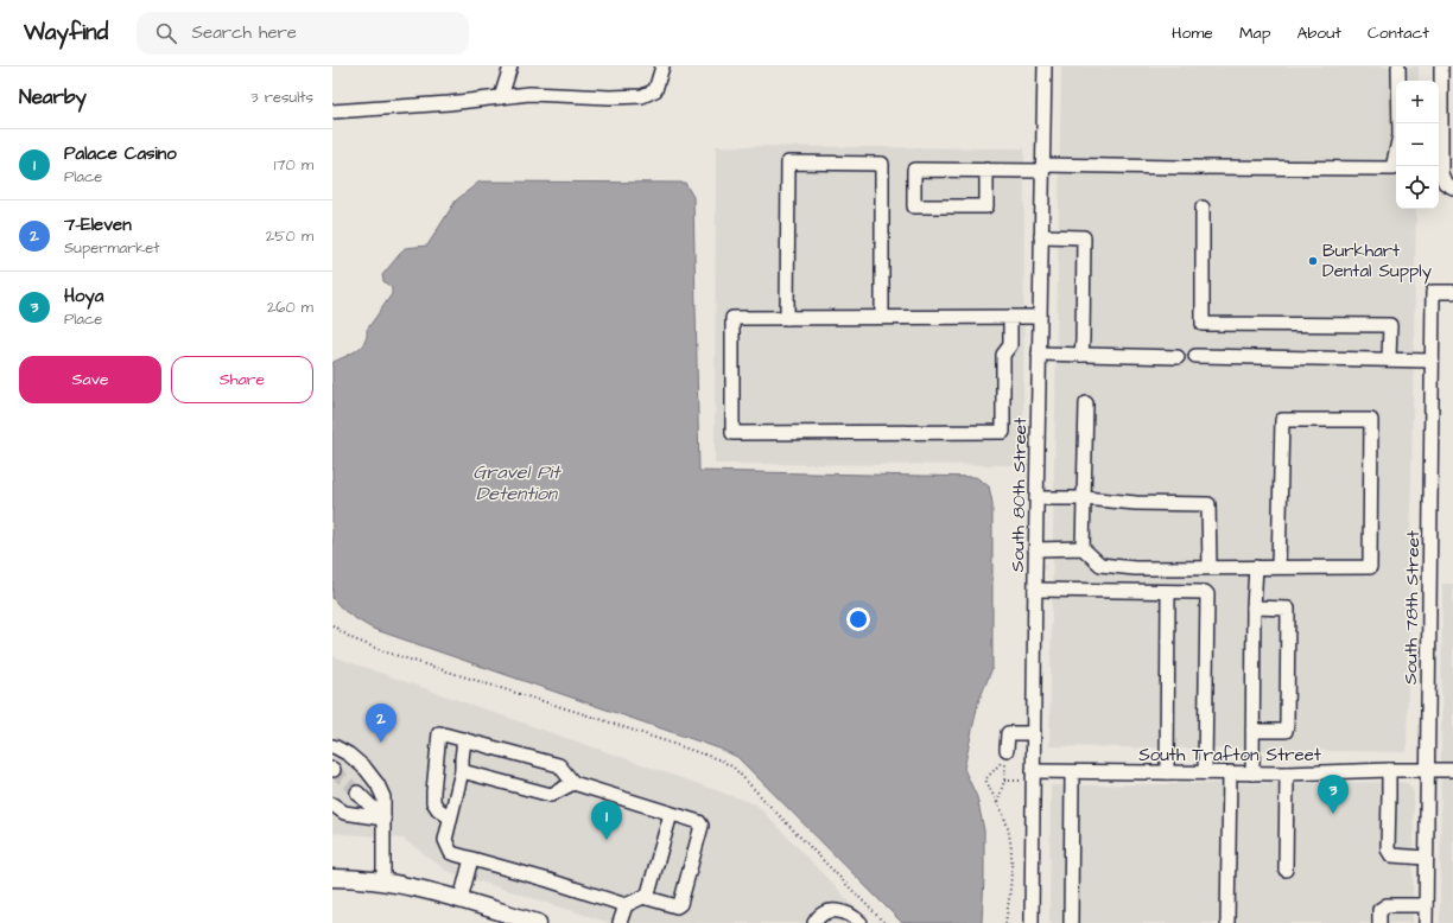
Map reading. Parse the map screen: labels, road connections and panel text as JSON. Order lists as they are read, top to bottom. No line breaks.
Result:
{"streets":{"street":["South 80th Street","South 78th Street","South Trafton Street"]},"crossings":[["South 80th Street","South Trafton Street"],["South 78th Street","South Trafton Street"]],"water":["Gravel Pit Detention"],"places":["Burkhart Dental Supply"],"page":{"header":"Wayfind","search":"Search here","nav":["Home","Map","About","Contact"],"heading":["Nearby","3 results"],"map_buttons":["+","−"],"list":[{"mark":"1","name":"Palace Casino","note":"Place","value":"170 m"},{"mark":"2","name":"7-Eleven","note":"Supermarket","value":"250 m"},{"mark":"3","name":"Hoya","note":"Place","value":"260 m"}],"buttons":["Save","Share"],"pins":["2","3","1"]}}
